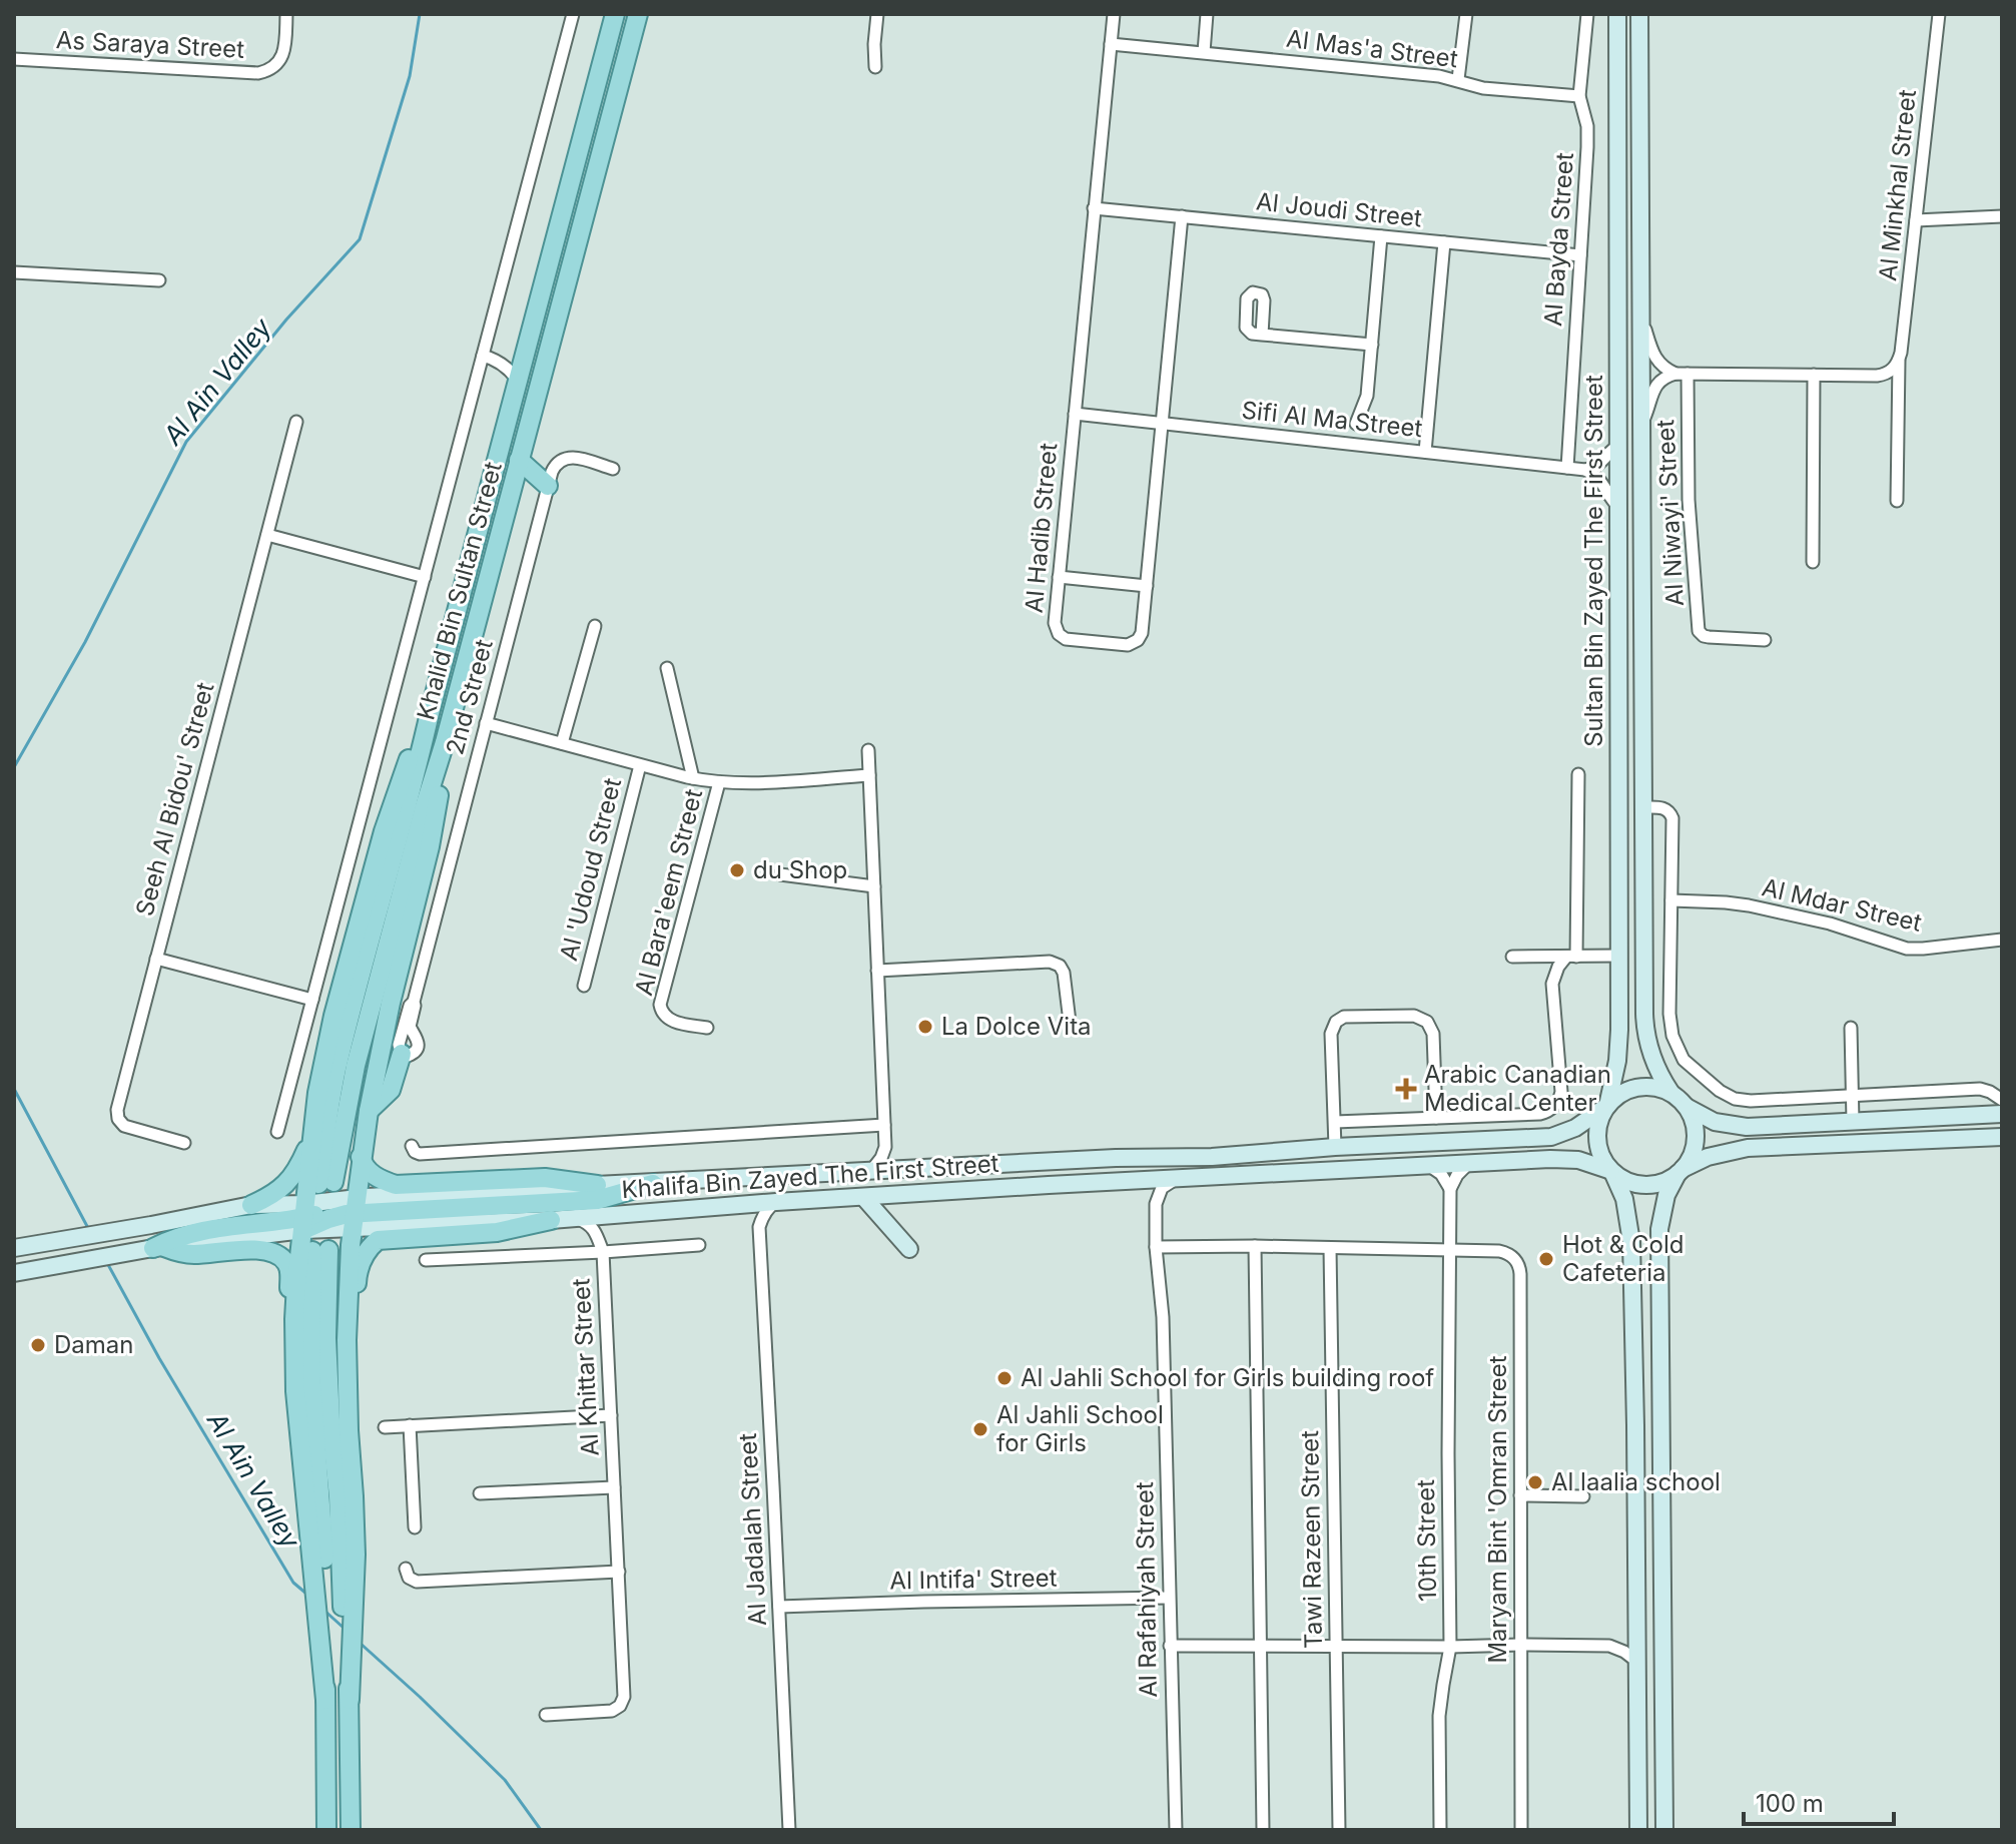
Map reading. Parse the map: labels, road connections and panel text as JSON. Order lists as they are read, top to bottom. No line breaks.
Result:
{"streets":{"main road":["Sultan Bin Zayed The First Street","Khalid Bin Sultan Street","Khalifa Bin Zayed The First Street"],"street":["As Saraya Street","Al Mas'a Street","Al Minkhal Street","Al Joudi Street","Al Bayda Street","Sifi Al Ma Street","Al Niwayi' Street","Al Hadib Street","2nd Street","Seeh Al Bidou' Street","Al 'Udoud Street","Al Bara'eem Street","Al Mdar Street","Al Khittar Street","Maryam Bint 'Omran Street","Al Jadalah Street","Tawi Razeen Street","10th Street","Al Intifa' Street","Al Rafahiyah Street"]},"crossings":[["Al Mas'a Street","Al Bayda Street"],["Al Mas'a Street","Al Hadib Street"],["Al Joudi Street","Al Bayda Street"],["Al Joudi Street","Al Hadib Street"],["Al Bayda Street","Sifi Al Ma Street"],["Sifi Al Ma Street","Al Hadib Street"],["Sultan Bin Zayed The First Street","Khalifa Bin Zayed The First Street"],["Khalifa Bin Zayed The First Street","Al Khittar Street"],["Maryam Bint 'Omran Street","Tawi Razeen Street"],["Maryam Bint 'Omran Street","10th Street"],["Maryam Bint 'Omran Street","Al Rafahiyah Street"],["Al Jadalah Street","Al Intifa' Street"],["Al Intifa' Street","Al Rafahiyah Street"]],"water":["Al Ain Valley"],"places":{"other":["du Shop","La Dolce Vita","Hot & Cold Cafeteria","Daman","Al Jahli School for Girls building roof","Al Jahli School for Girls","Al laalia school"],"health":["Arabic Canadian Medical Center"]},"scale_bar":"100 m"}
